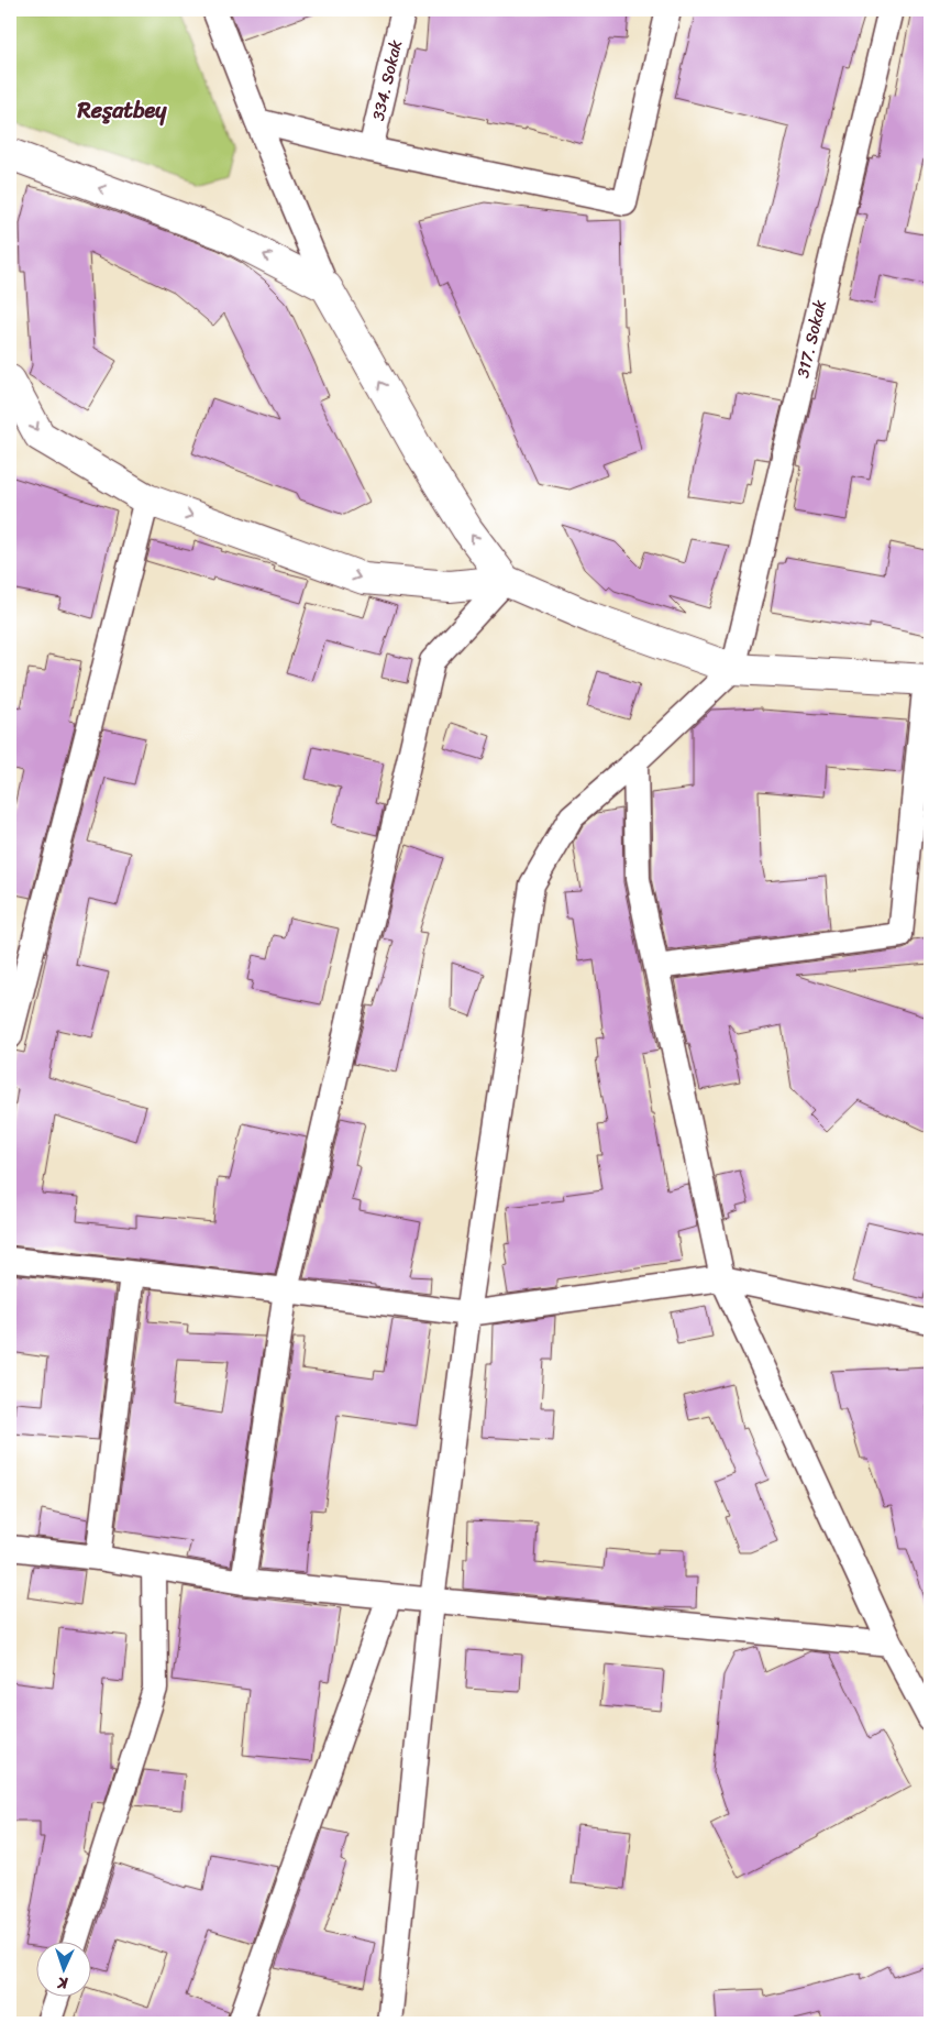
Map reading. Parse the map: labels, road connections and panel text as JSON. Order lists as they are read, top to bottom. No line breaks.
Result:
{"streets":{"street":["334. Sokak","317. Sokak"]},"districts":["Reşatbey"],"north":"bottom"}
